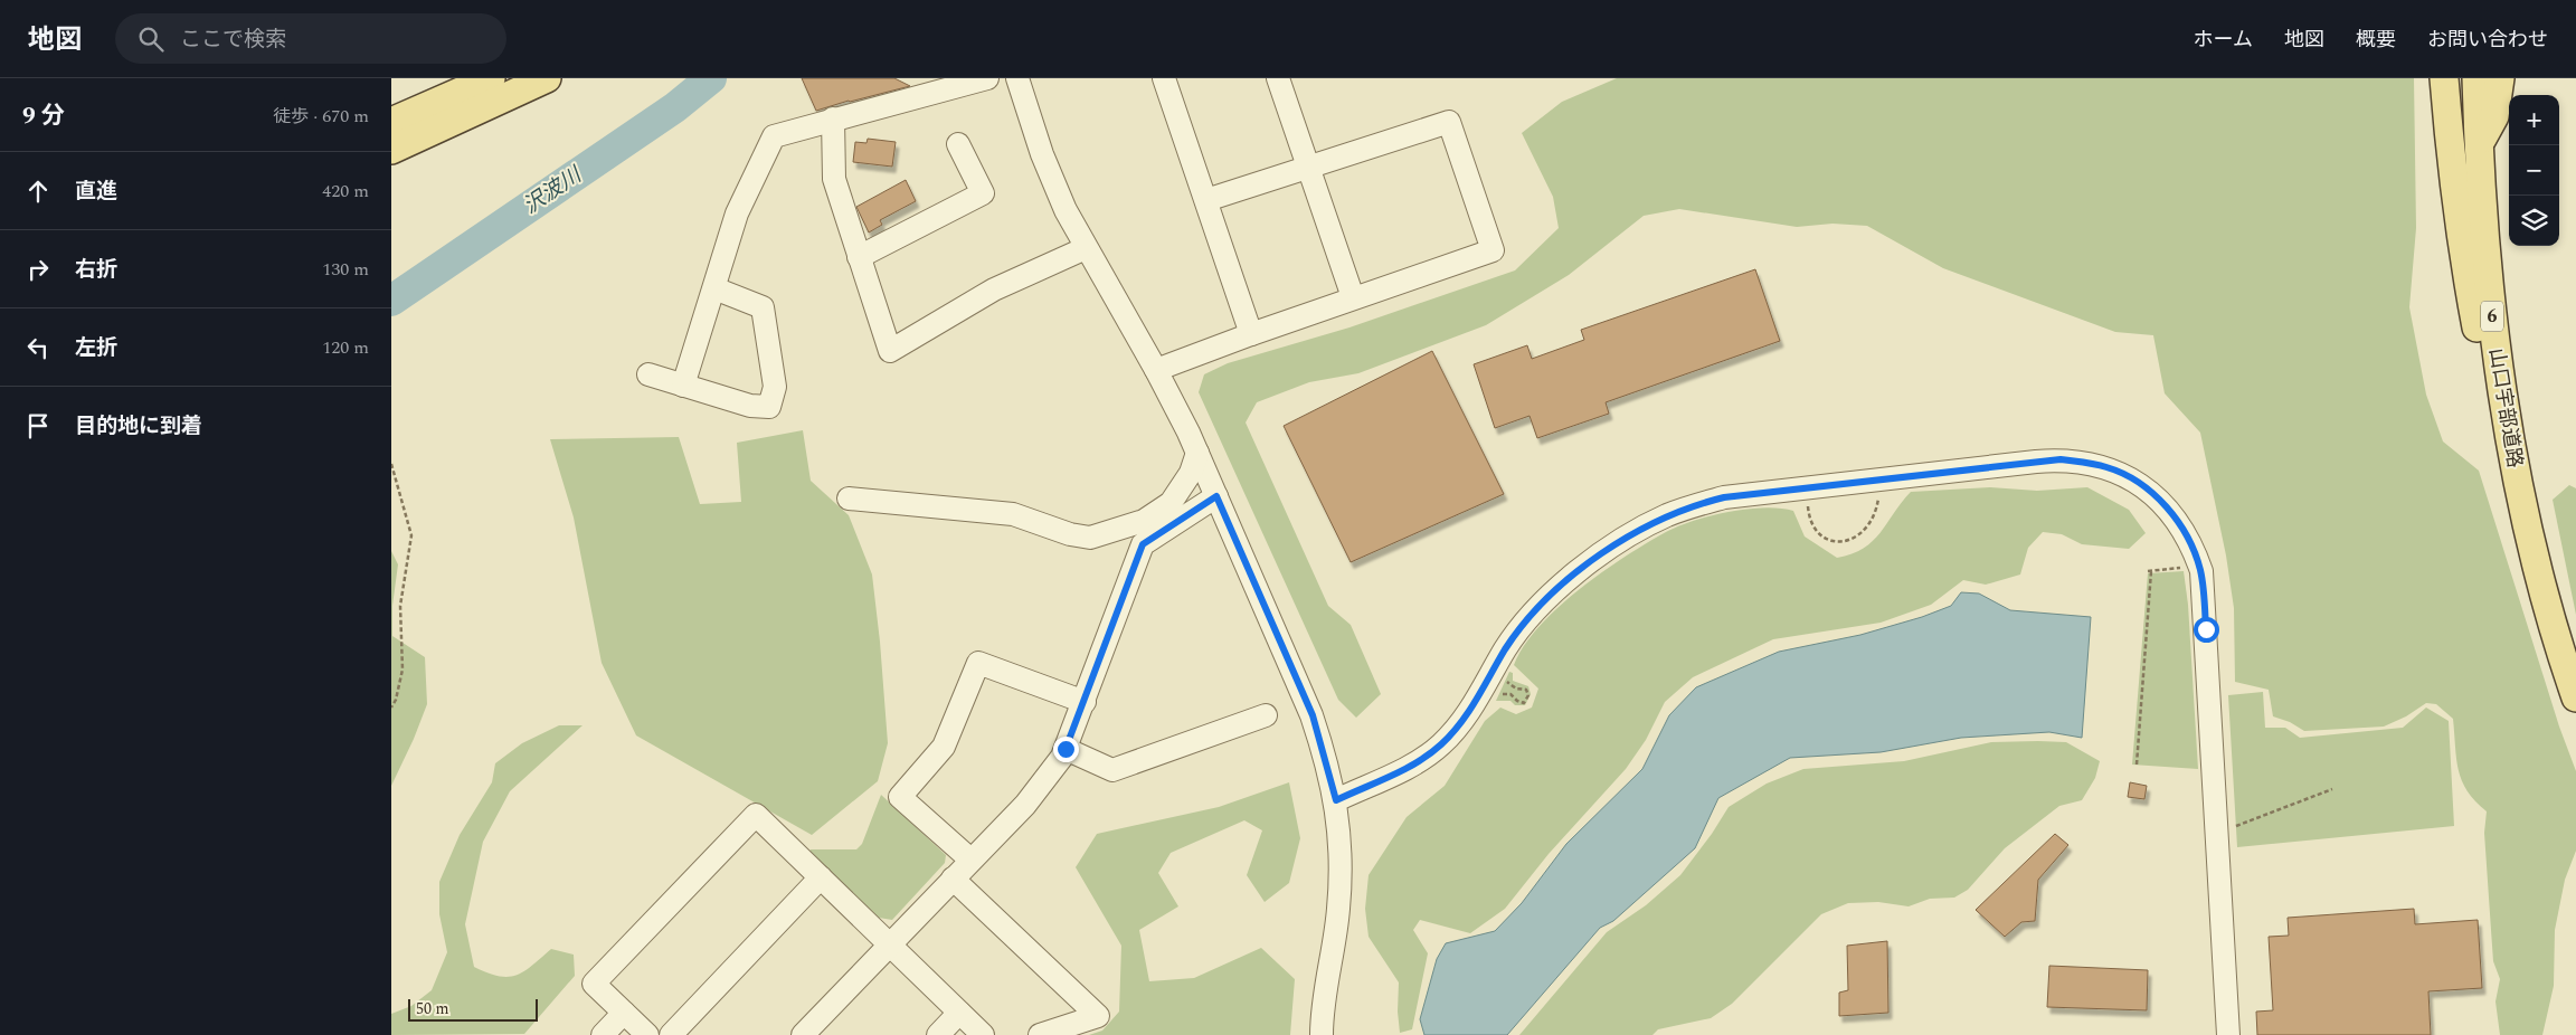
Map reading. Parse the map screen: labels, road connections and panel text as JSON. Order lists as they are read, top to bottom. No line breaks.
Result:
{"streets":{"main road":["6","山口宇部道路"]},"water":["沢波川"],"scale_bar":"50 m","page":{"header":"地図","search":"ここで検索","nav":["ホーム","地図","概要","お問い合わせ"],"heading":["9 分","徒歩 · 670 m"],"map_buttons":["+","−"],"list":[["直進","420 m"],["右折","130 m"],["左折","120 m"],"目的地に到着"],"scale":"50 m"}}
